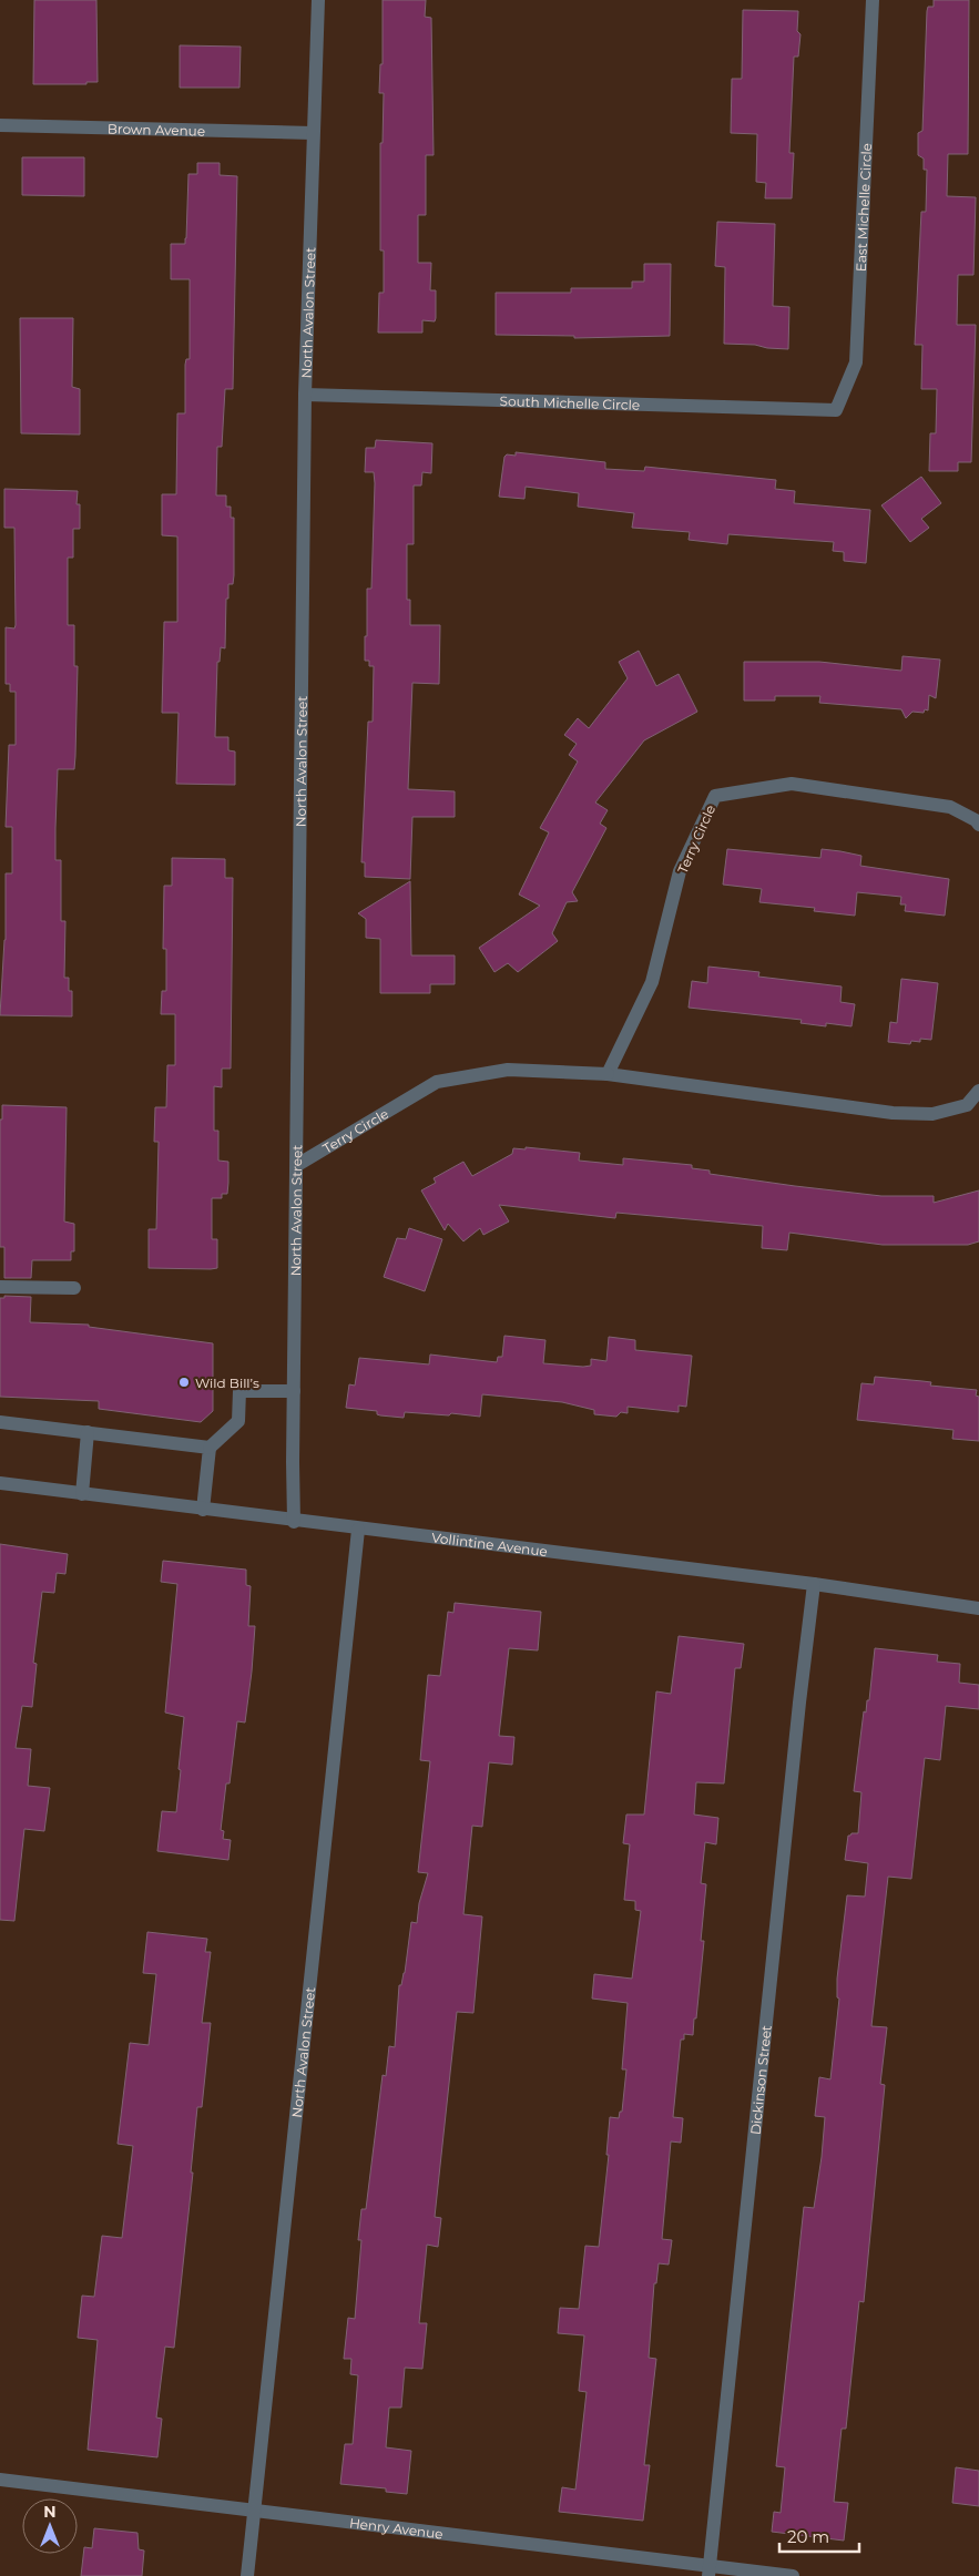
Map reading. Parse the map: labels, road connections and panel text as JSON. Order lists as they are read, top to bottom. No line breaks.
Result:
{"streets":{"street":["Brown Avenue","East Michelle Circle","North Avalon Street","South Michelle Circle","Terry Circle","Vollintine Avenue","Dickinson Street","Henry Avenue"]},"crossings":[["Brown Avenue","North Avalon Street"],["East Michelle Circle","South Michelle Circle"],["North Avalon Street","South Michelle Circle"],["North Avalon Street","Terry Circle"],["North Avalon Street","Vollintine Avenue"],["North Avalon Street","Henry Avenue"],["Vollintine Avenue","Dickinson Street"],["Dickinson Street","Henry Avenue"]],"places":["Wild Bill’s"],"scale_bar":"20 m","north":"top"}
